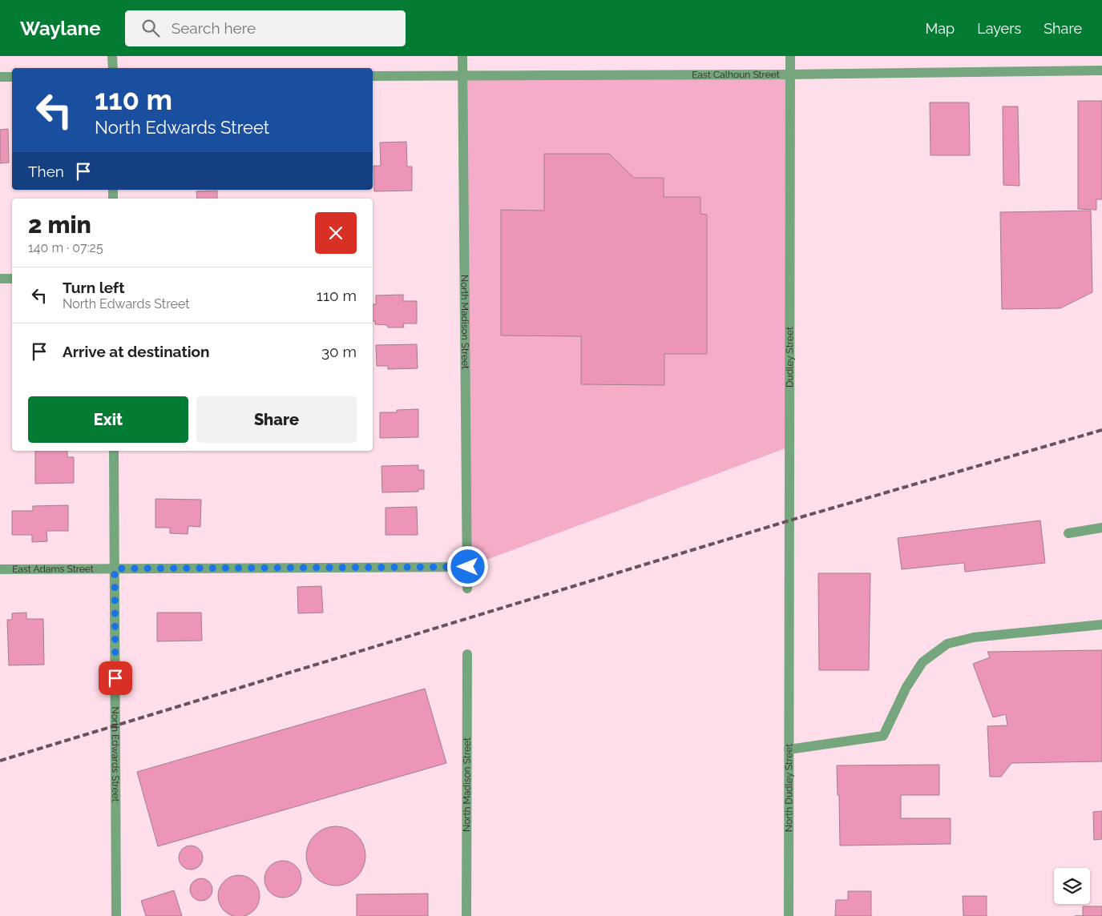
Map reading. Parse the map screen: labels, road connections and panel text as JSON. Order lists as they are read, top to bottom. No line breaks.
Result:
{"streets":{"street":["East Calhoun Street","North Madison Street","Dudley Street","East Adams Street","North Edwards Street","North Dudley Street"]},"crossings":[["East Calhoun Street","North Madison Street"],["East Calhoun Street","Dudley Street"],["North Madison Street","East Adams Street"],["Dudley Street","North Dudley Street"],["East Adams Street","North Edwards Street"]],"page":{"header":"Waylane","search":"Search here","nav":["Map","Layers","Share"],"turn":["110 m","North Edwards Street"],"then":"Then","heading":["2 min","140 m · 07:25"],"list":[{"name":"Turn left","note":"North Edwards Street","value":"110 m"},{"name":"Arrive at destination","value":"30 m"}],"buttons":["Exit","Share"]}}
